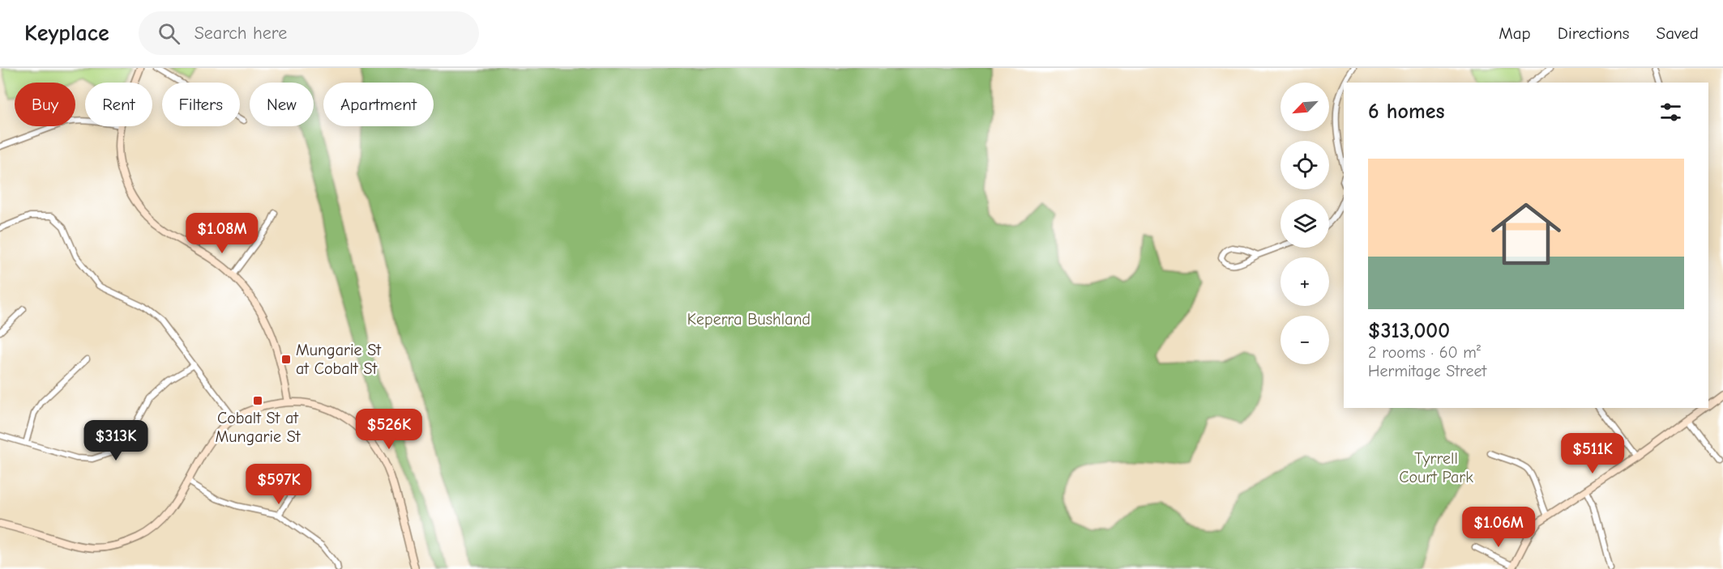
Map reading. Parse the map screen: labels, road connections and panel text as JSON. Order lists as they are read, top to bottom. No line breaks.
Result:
{"parks":["Keperra Bushland","Tyrrell Court Park"],"places":{"transit":["Mungarie St at Cobalt St","Cobalt St at Mungarie St"]},"north":"bottom left","page":{"header":"Keyplace","search":"Search here","nav":["Map","Directions","Saved"],"map_buttons":["+","−"],"chip":["Buy","Rent","Filters","New","Apartment"],"heading":"6 homes","list":[{"name":"$313,000","note":"2 rooms · 60 m² · Hermitage Street"}],"price":["$1.08M","$526K","$313K","$511K","$597K","$1.06M"]}}
